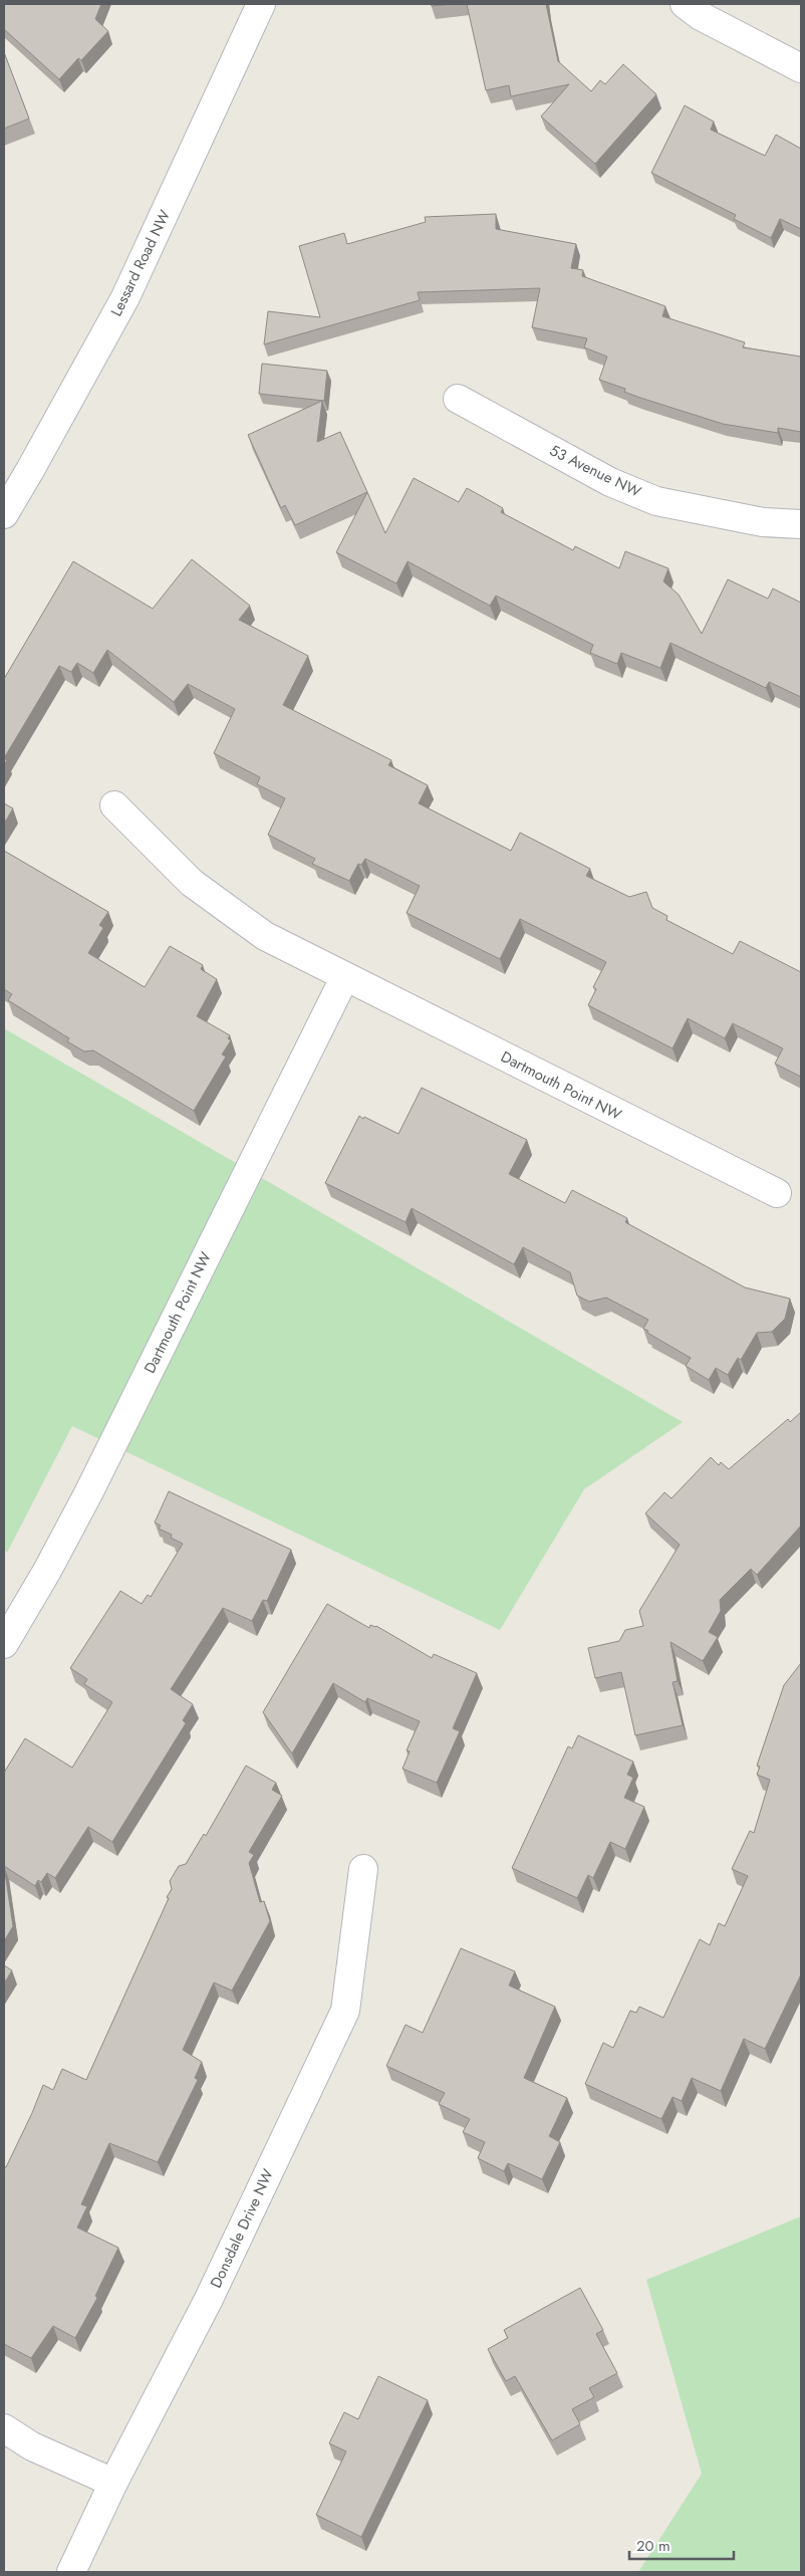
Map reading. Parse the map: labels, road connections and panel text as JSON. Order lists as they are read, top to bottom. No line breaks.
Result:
{"streets":{"street":["Lessard Road NW","53 Avenue NW","Dartmouth Point NW","Donsdale Drive NW"]},"scale_bar":"20 m"}
